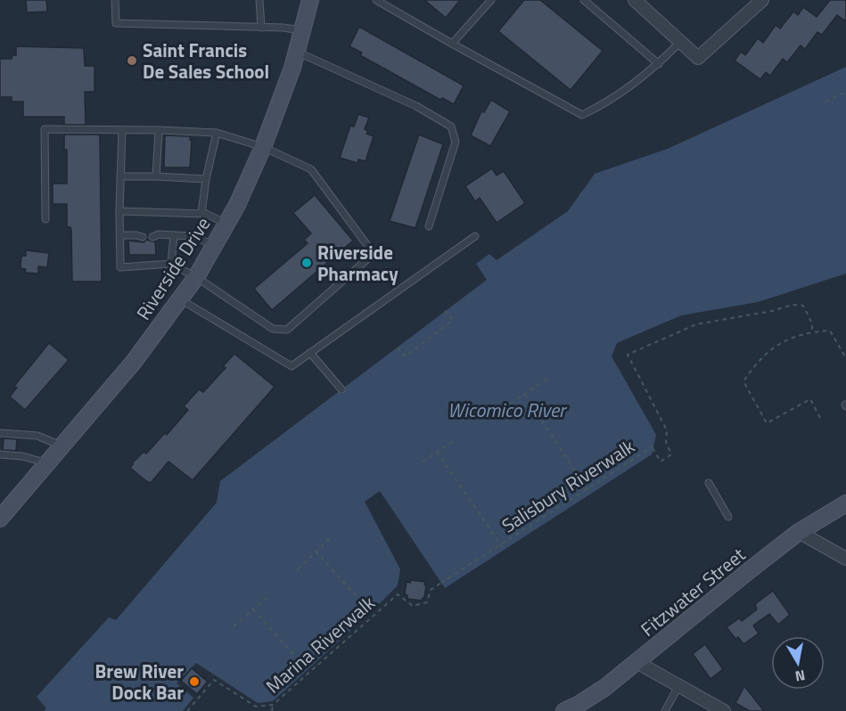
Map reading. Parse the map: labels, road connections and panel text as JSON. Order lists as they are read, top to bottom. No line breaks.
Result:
{"streets":{"street":["Riverside Drive","Fitzwater Street"],"path":["Salisbury Riverwalk","Marina Riverwalk"]},"crossings":[["Salisbury Riverwalk","Marina Riverwalk"]],"water":["Wicomico River"],"places":["Saint Francis De Sales School","Riverside Pharmacy","Brew River Dock Bar"],"north":"bottom"}
